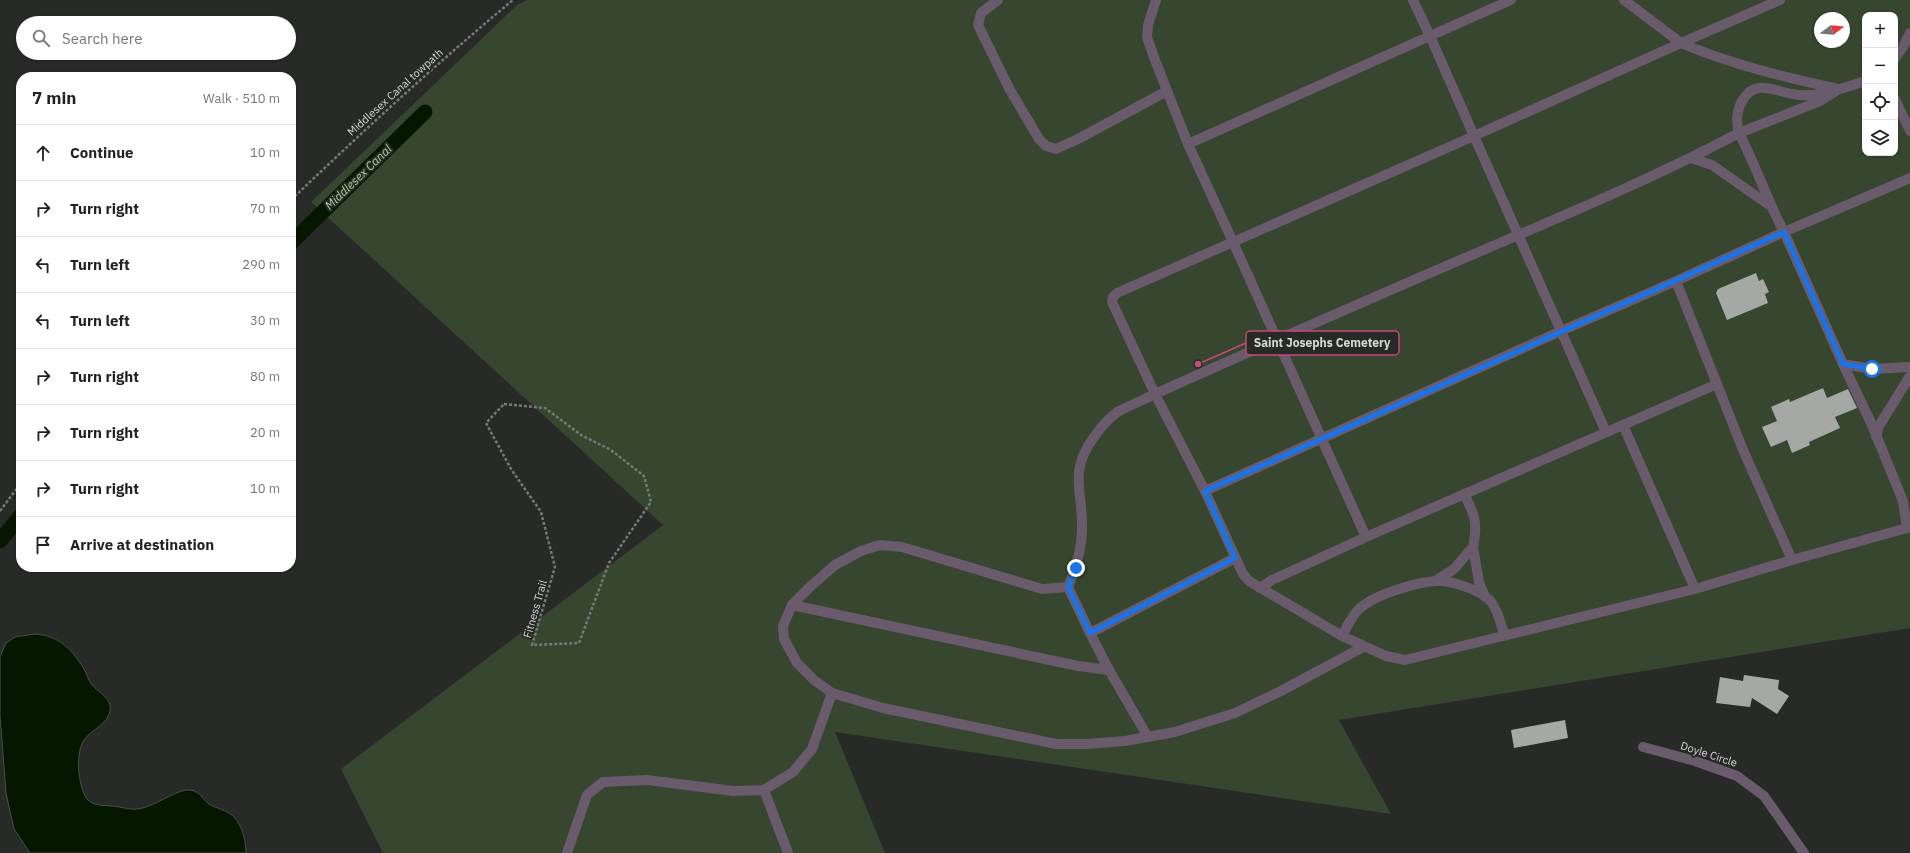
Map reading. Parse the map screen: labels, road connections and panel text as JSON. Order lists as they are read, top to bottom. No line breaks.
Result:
{"streets":{"street":["Doyle Circle"],"path":["Middlesex Canal towpath","Fitness Trail"]},"water":["Middlesex Canal"],"places":["Saint Josephs Cemetery"],"north":"right","page":{"map_buttons":["+","−"],"search":"Search here","heading":["7 min","Walk · 510 m"],"list":[["Continue","10 m"],["Turn right","70 m"],["Turn left","290 m"],["Turn left","30 m"],["Turn right","80 m"],["Turn right","20 m"],["Turn right","10 m"],"Arrive at destination"]}}
